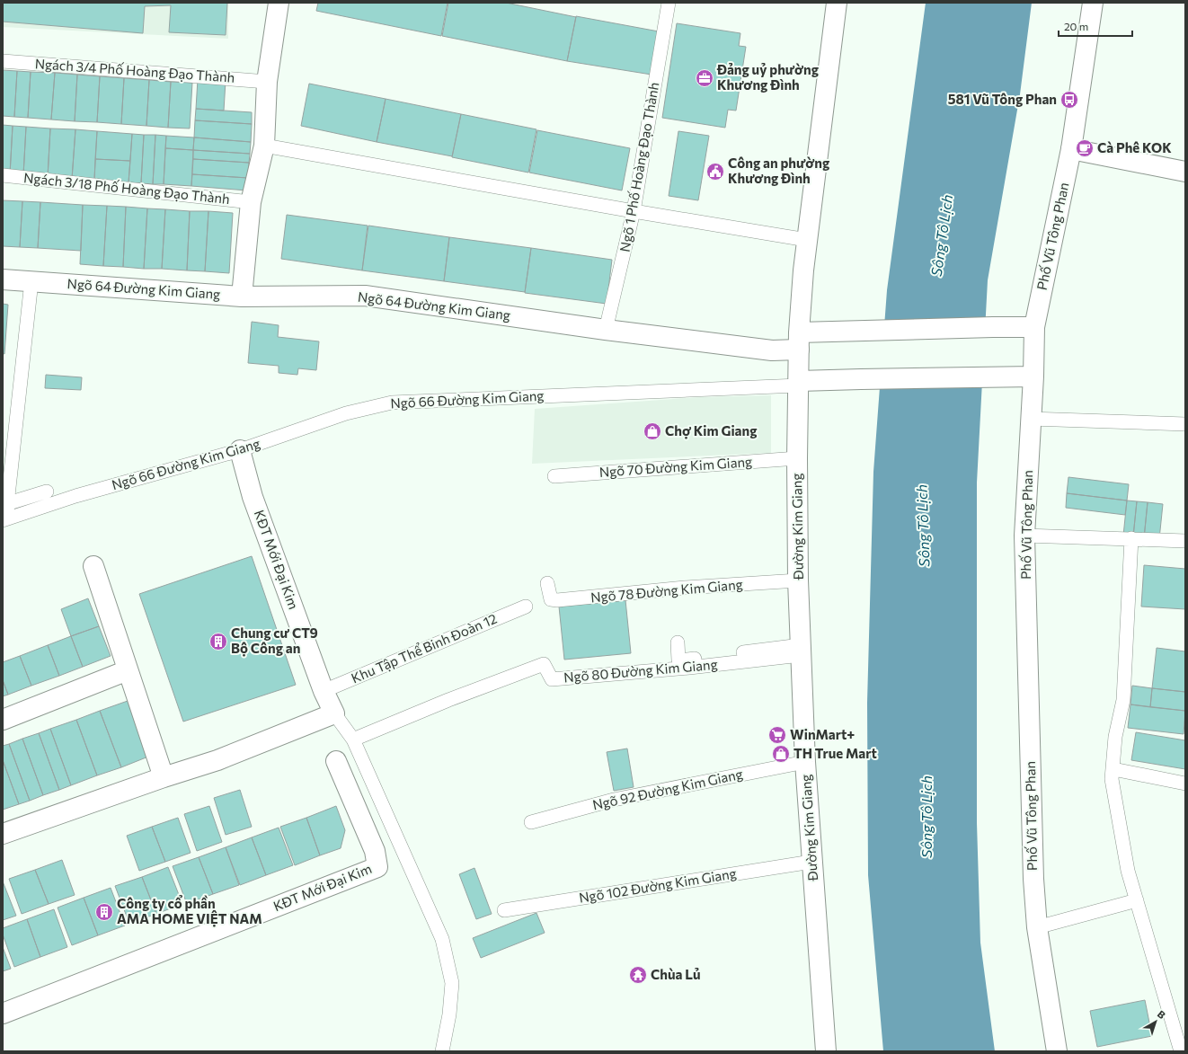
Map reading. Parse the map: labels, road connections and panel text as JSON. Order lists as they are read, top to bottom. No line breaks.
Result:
{"streets":{"street":["Phố Vũ Tông Phan","Ngõ 64 Đường Kim Giang","Đường Kim Giang","KĐT Mới Đại Kim"],"lane":["Ngách 3/4 Phố Hoàng Đạo Thành","Ngõ 1 Phố Hoàng Đạo Thành","Ngách 3/18 Phố Hoàng Đạo Thành","Ngõ 66 Đường Kim Giang","Ngõ 70 Đường Kim Giang","Ngõ 78 Đường Kim Giang","Khu Tập Thể Binh Đoàn 12","Ngõ 80 Đường Kim Giang","Ngõ 92 Đường Kim Giang","Ngõ 102 Đường Kim Giang"]},"crossings":[["Ngõ 1 Phố Hoàng Đạo Thành","Ngõ 64 Đường Kim Giang"],["Phố Vũ Tông Phan","Ngõ 64 Đường Kim Giang"],["Ngõ 64 Đường Kim Giang","Đường Kim Giang"],["Ngõ 66 Đường Kim Giang","Đường Kim Giang"],["Ngõ 66 Đường Kim Giang","KĐT Mới Đại Kim"],["Ngõ 70 Đường Kim Giang","Đường Kim Giang"],["Đường Kim Giang","Ngõ 78 Đường Kim Giang"],["Đường Kim Giang","Ngõ 80 Đường Kim Giang"],["Đường Kim Giang","Ngõ 92 Đường Kim Giang"],["Đường Kim Giang","Ngõ 102 Đường Kim Giang"],["KĐT Mới Đại Kim","Khu Tập Thể Binh Đoàn 12"]],"water":["Sông Tô Lịch"],"places":{"office":["Đảng uỷ phường Khương Đình"],"bus stop":["581 Vũ Tông Phan"],"cafe":["Cà Phê KOK"],"public building":["Công an phường Khương Đình"],"shop":["Chợ Kim Giang","TH True Mart"],"building":["Chung cư CT9 Bộ Công an","Công ty cổ phần AMA HOME VIỆT NAM"],"supermarket":["WinMart+"],"temple":["Chùa Lủ"]},"scale_bar":"20 m","north":"top right"}
